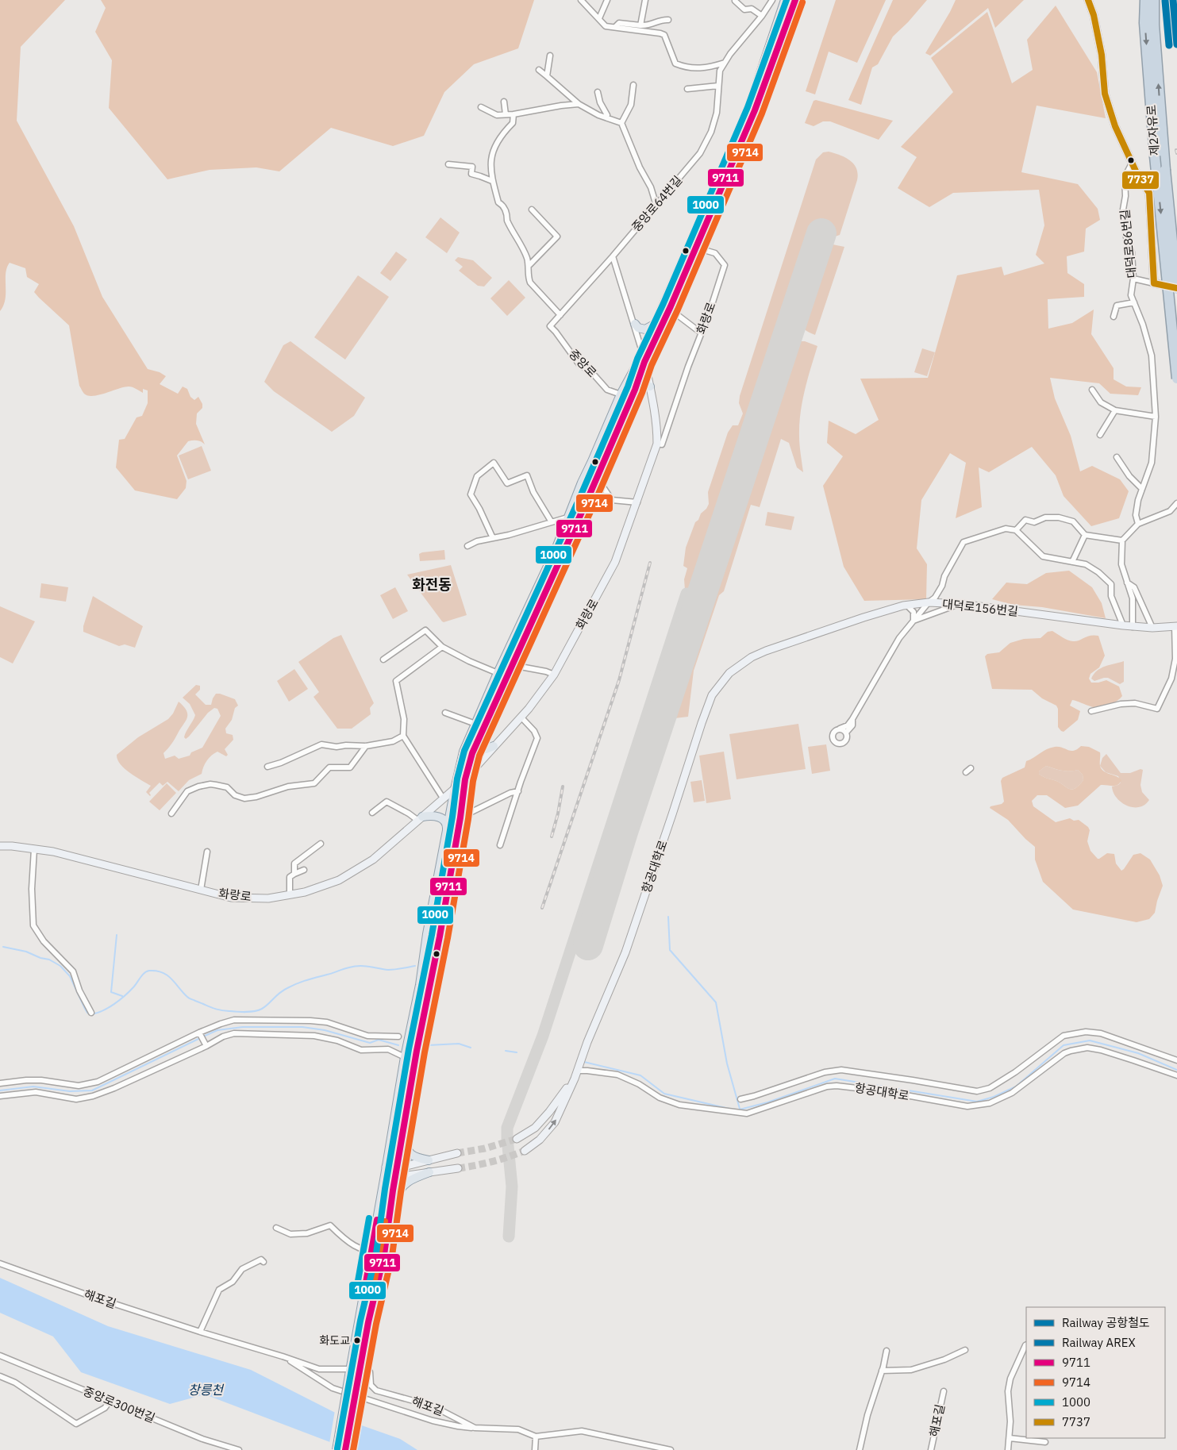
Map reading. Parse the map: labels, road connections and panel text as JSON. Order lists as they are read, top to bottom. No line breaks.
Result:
{"streets":{"highway":["제2자유로"],"street":["중앙로64번길","대덕로86번길","화랑로","중앙로","대덕로156번길","항공대학로","해포길","중앙로300번길"]},"crossings":[["중앙로64번길","중앙로"],["대덕로156번길","항공대학로"]],"districts":["화전동"],"water":["창릉천"],"places":["화도교"],"lines":["rail line 공항철도","transit line 9711","transit line 1000","transit line 7737","rail line AREX","transit line 9714"],"legend":["Railway 공항철도","Railway AREX","9711","9714","1000","7737"]}
